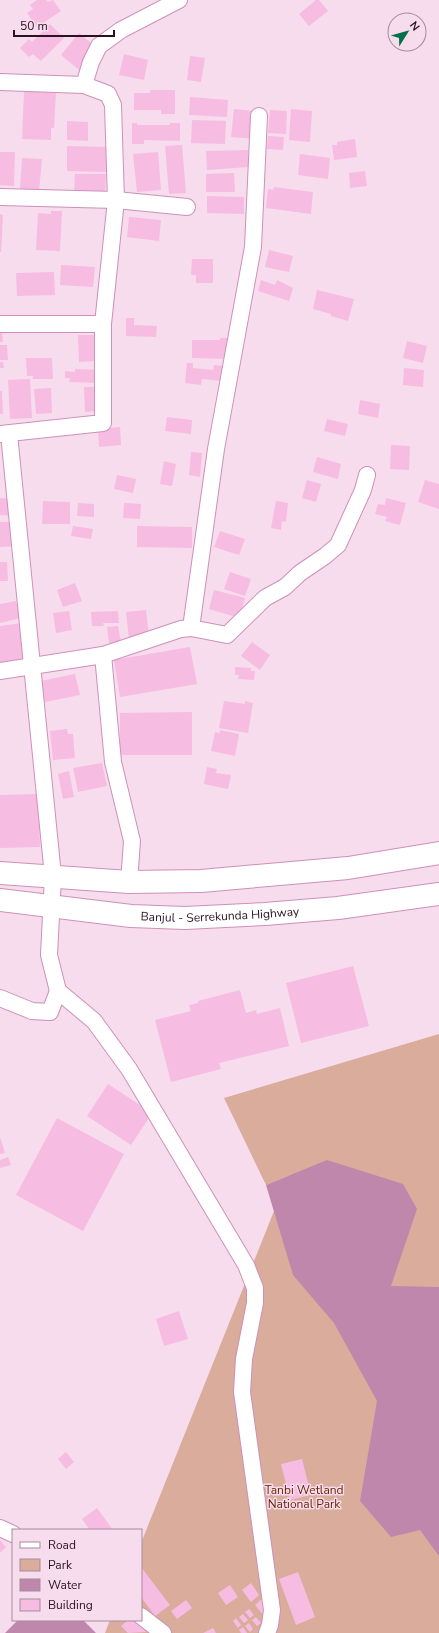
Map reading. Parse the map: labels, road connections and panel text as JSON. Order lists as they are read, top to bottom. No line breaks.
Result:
{"streets":{"highway":["Banjul - Serrekunda Highway"]},"parks":["Tanbi Wetland National Park"],"legend":["Road","Park","Water","Building"],"scale_bar":"50 m","north":"top right"}
